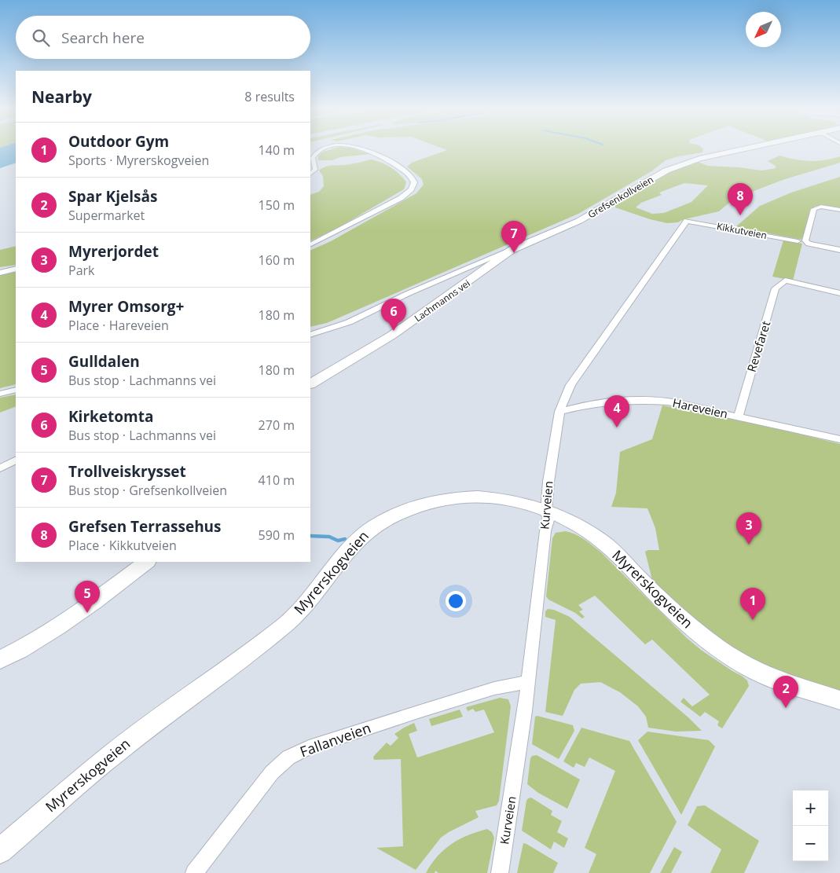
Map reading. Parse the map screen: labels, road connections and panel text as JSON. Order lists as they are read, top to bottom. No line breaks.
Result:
{"streets":{"street":["Grefsenkollveien","Kikkutveien","Lachmanns vei","Revefaret","Hareveien","Kurveien","Myrerskogveien","Fallanveien"]},"crossings":[["Grefsenkollveien","Lachmanns vei"],["Kikkutveien","Kurveien"],["Revefaret","Hareveien"],["Hareveien","Kurveien"],["Kurveien","Myrerskogveien"],["Kurveien","Fallanveien"]],"north":"bottom left","page":{"search":"Search here","heading":["Nearby","8 results"],"list":[{"mark":"1","name":"Outdoor Gym","note":"Sports · Myrerskogveien","value":"140 m"},{"mark":"2","name":"Spar Kjelsås","note":"Supermarket","value":"150 m"},{"mark":"3","name":"Myrerjordet","note":"Park","value":"160 m"},{"mark":"4","name":"Myrer Omsorg+","note":"Place · Hareveien","value":"180 m"},{"mark":"5","name":"Gulldalen","note":"Bus stop · Lachmanns vei","value":"180 m"},{"mark":"6","name":"Kirketomta","note":"Bus stop · Lachmanns vei","value":"270 m"},{"mark":"7","name":"Trollveiskrysset","note":"Bus stop · Grefsenkollveien","value":"410 m"},{"mark":"8","name":"Grefsen Terrassehus","note":"Place · Kikkutveien","value":"590 m"}],"pins":["8","7","6","4","3","5","1","2"],"map_buttons":["+","−"]}}
